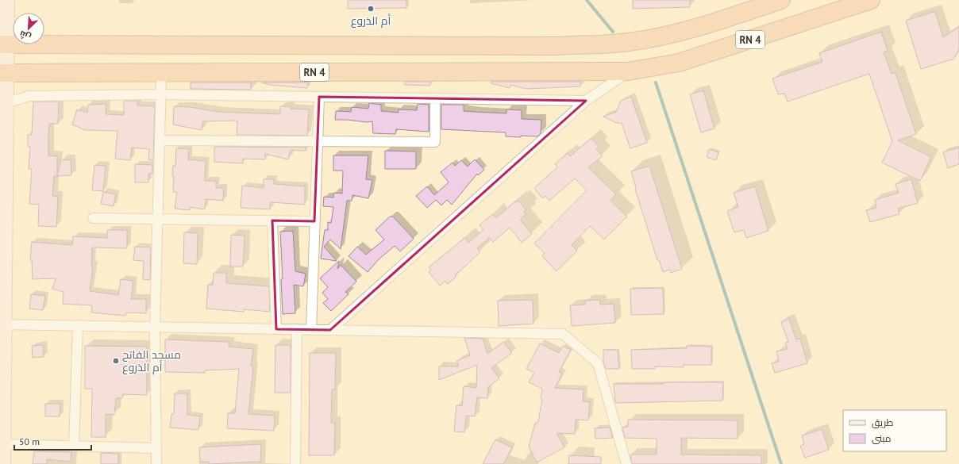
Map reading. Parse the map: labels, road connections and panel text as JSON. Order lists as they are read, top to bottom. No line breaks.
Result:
{"streets":{"highway":["RN 4"]},"places":["أم الذروع","مسجد الفاتح أم الذروع"],"legend":["طريق","مبنى"],"scale_bar":"50 m","north":"bottom left"}
